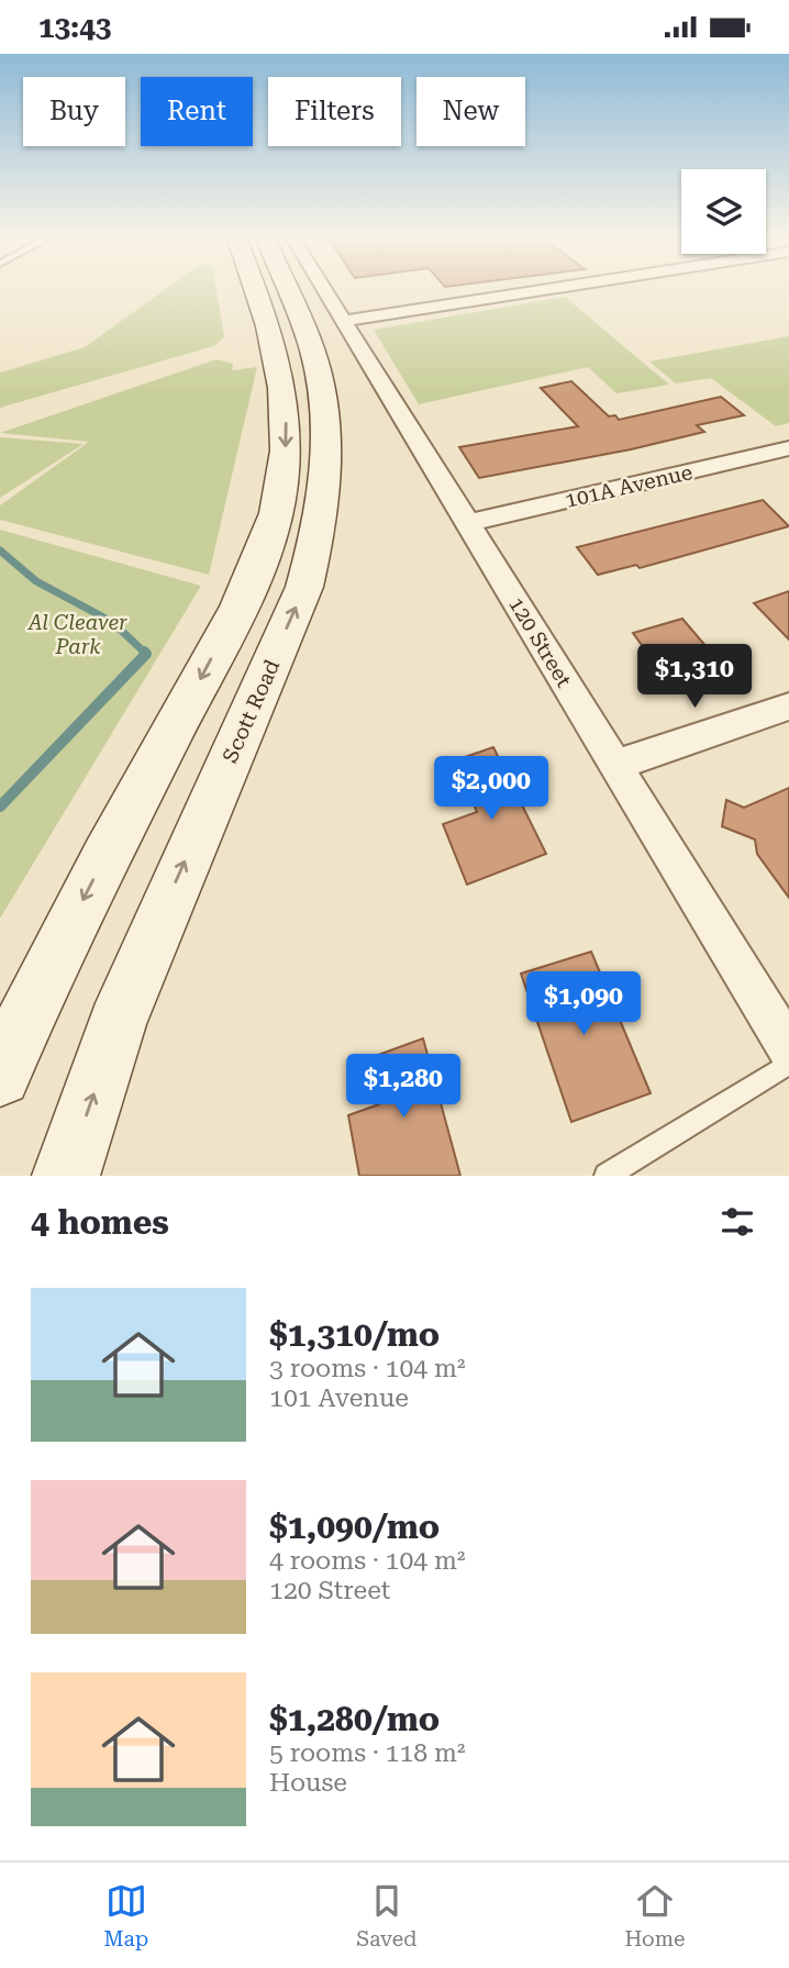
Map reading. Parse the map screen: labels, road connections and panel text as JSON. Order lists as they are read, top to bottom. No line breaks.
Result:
{"streets":{"main road":["Scott Road"],"street":["101A Avenue","120 Street"]},"crossings":[["101A Avenue","120 Street"],["120 Street","Scott Road"]],"parks":["Al Cleaver Park"],"page":{"status":"13:43","chip":["Buy","Rent","Filters","New"],"price":["$1,310","$2,000","$1,090","$1,280"],"heading":"4 homes","list":[{"name":"$1,310/mo","note":"3 rooms · 104 m² · 101 Avenue"},{"name":"$1,090/mo","note":"4 rooms · 104 m² · 120 Street"},{"name":"$1,280/mo","note":"5 rooms · 118 m² · House"}],"tabs":["Map","Saved","Home"]}}
